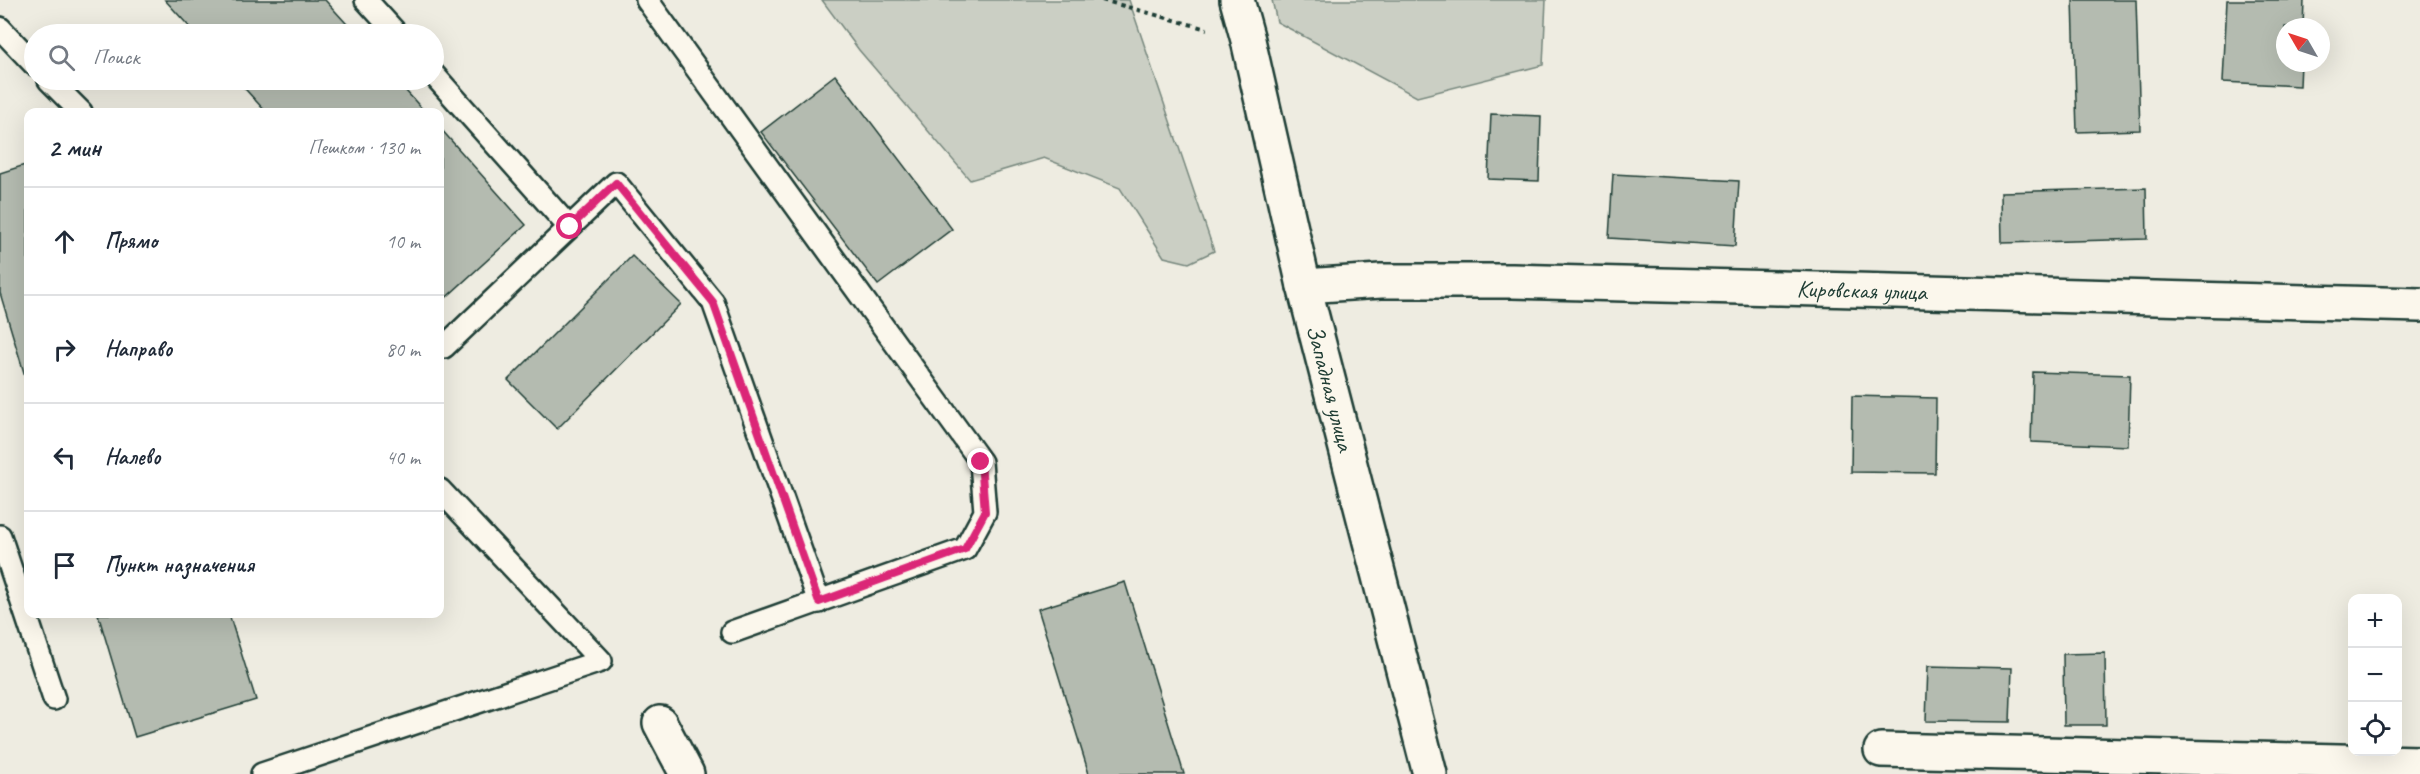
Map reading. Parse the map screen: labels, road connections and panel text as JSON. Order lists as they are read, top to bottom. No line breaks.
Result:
{"streets":{"street":["Кировская улица","Западная улица"]},"crossings":[["Кировская улица","Западная улица"]],"north":"top left","page":{"search":"Поиск","heading":["2 мин","Пешком · 130 m"],"list":[["Прямо","10 m"],["Направо","80 m"],["Налево","40 m"],"Пункт назначения"],"map_buttons":["+","−"]}}
